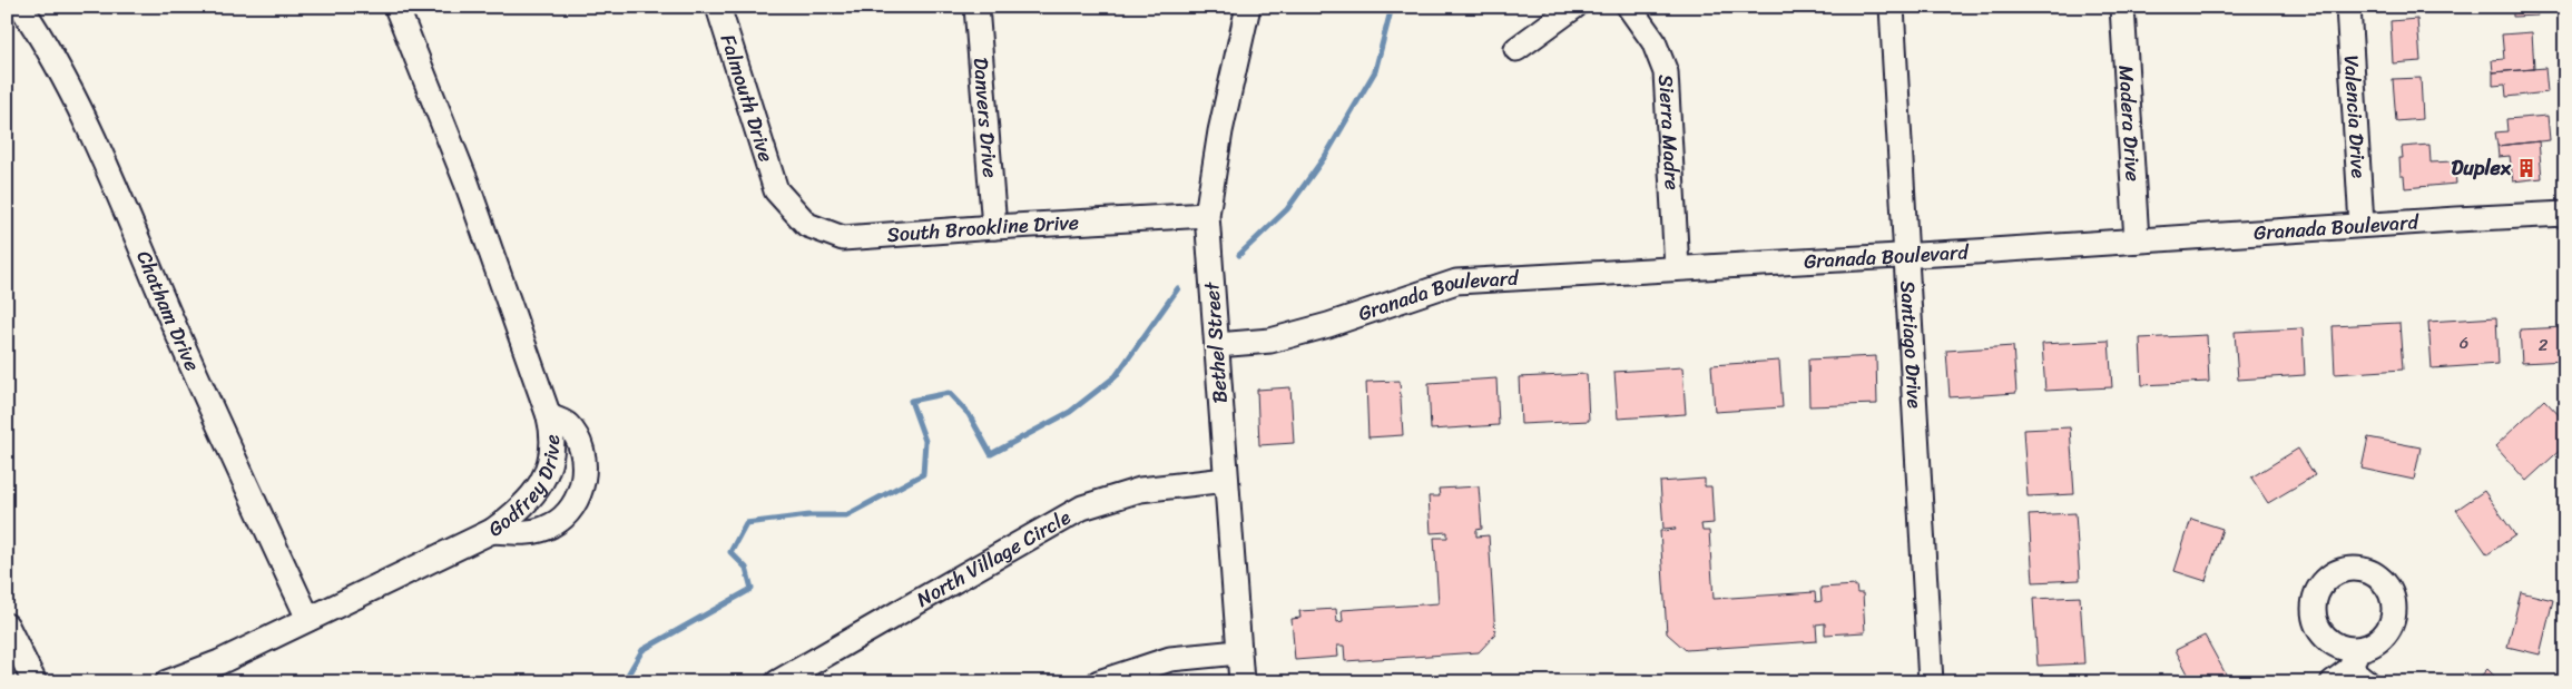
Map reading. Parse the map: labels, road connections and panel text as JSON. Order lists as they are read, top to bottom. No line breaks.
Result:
{"streets":{"street":["Falmouth Drive","Valencia Drive","Danvers Drive","Madera Drive","Sierra Madre","Granada Boulevard","South Brookline Drive","Chatham Drive","Bethel Street","Santiago Drive","Godfrey Drive","North Village Circle"]},"crossings":[["Falmouth Drive","South Brookline Drive"],["Valencia Drive","Granada Boulevard"],["Danvers Drive","South Brookline Drive"],["Madera Drive","Granada Boulevard"],["Sierra Madre","Granada Boulevard"],["Granada Boulevard","Bethel Street"],["Granada Boulevard","Santiago Drive"],["South Brookline Drive","Bethel Street"],["Chatham Drive","Godfrey Drive"],["Bethel Street","North Village Circle"]],"places":{"building":["Duplex"]},"house_numbers":["6","2"]}
